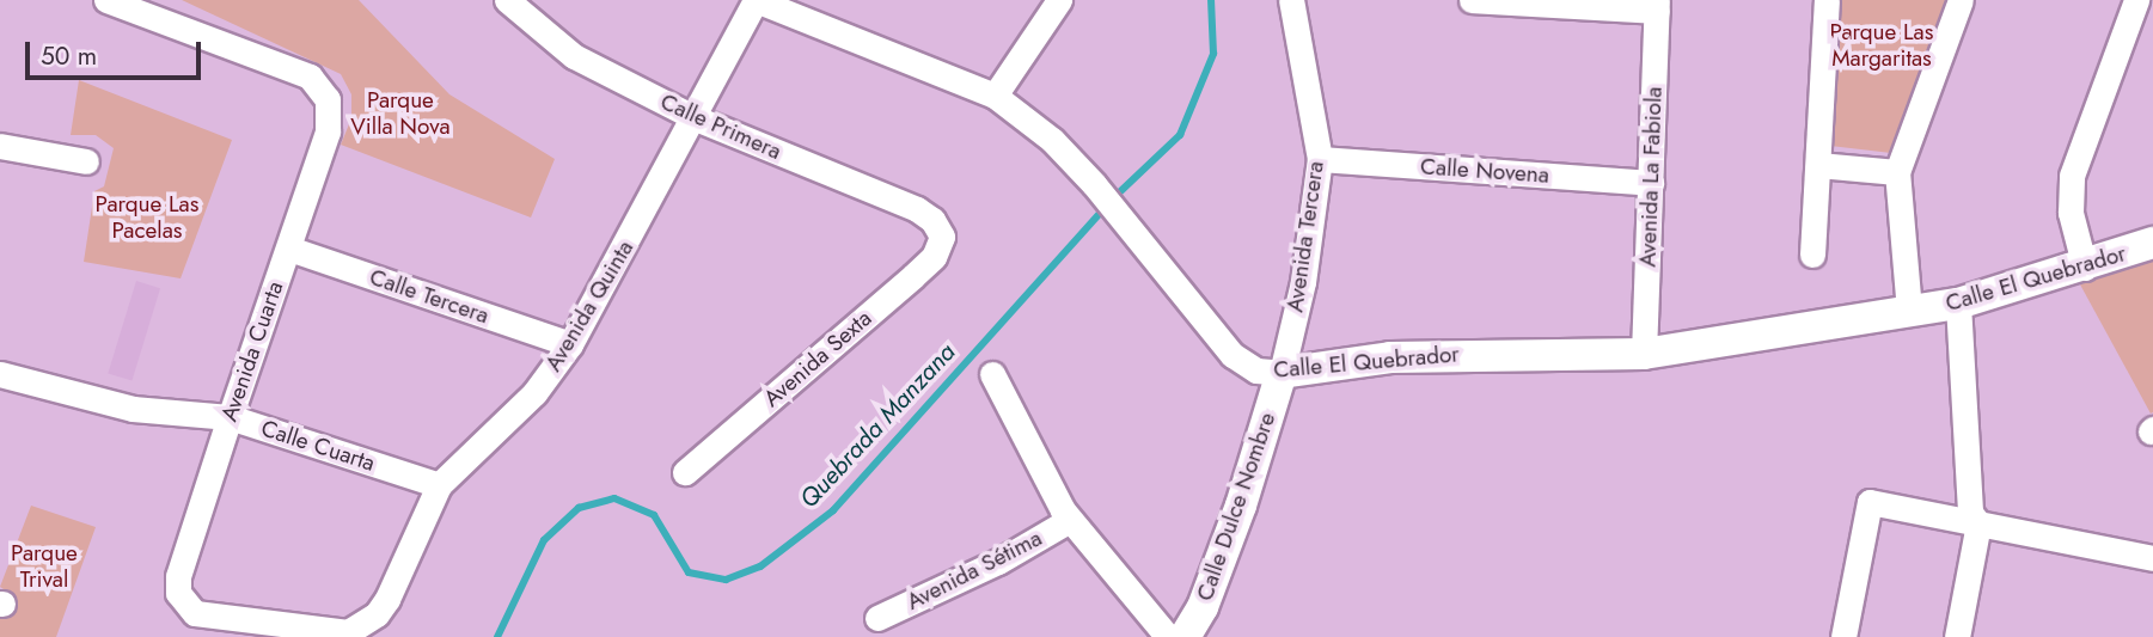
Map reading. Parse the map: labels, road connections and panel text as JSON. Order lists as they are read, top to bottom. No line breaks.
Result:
{"streets":{"street":["Calle Primera","Calle Novena","Avenida La Fabiola","Avenida Tercera","Calle El Quebrador","Calle Tercera","Avenida Quinta","Avenida Cuarta","Avenida Sexta","Calle Cuarta","Calle Dulce Nombre","Avenida Sétima"]},"crossings":[["Calle Primera","Avenida Quinta"],["Calle Primera","Avenida Sexta"],["Calle Novena","Avenida La Fabiola"],["Calle Novena","Avenida Tercera"],["Avenida La Fabiola","Calle El Quebrador"],["Avenida Tercera","Calle El Quebrador"],["Avenida Tercera","Calle Dulce Nombre"],["Calle El Quebrador","Avenida Quinta"],["Calle El Quebrador","Calle Dulce Nombre"],["Calle Tercera","Avenida Quinta"],["Calle Tercera","Avenida Cuarta"],["Avenida Quinta","Avenida Cuarta"],["Avenida Quinta","Calle Cuarta"],["Avenida Cuarta","Calle Cuarta"]],"water":["Quebrada Manzana"],"parks":["Parque Las Margaritas","Parque Villa Nova","Parque Las Pacelas","Parque Trival"],"scale_bar":"50 m"}
